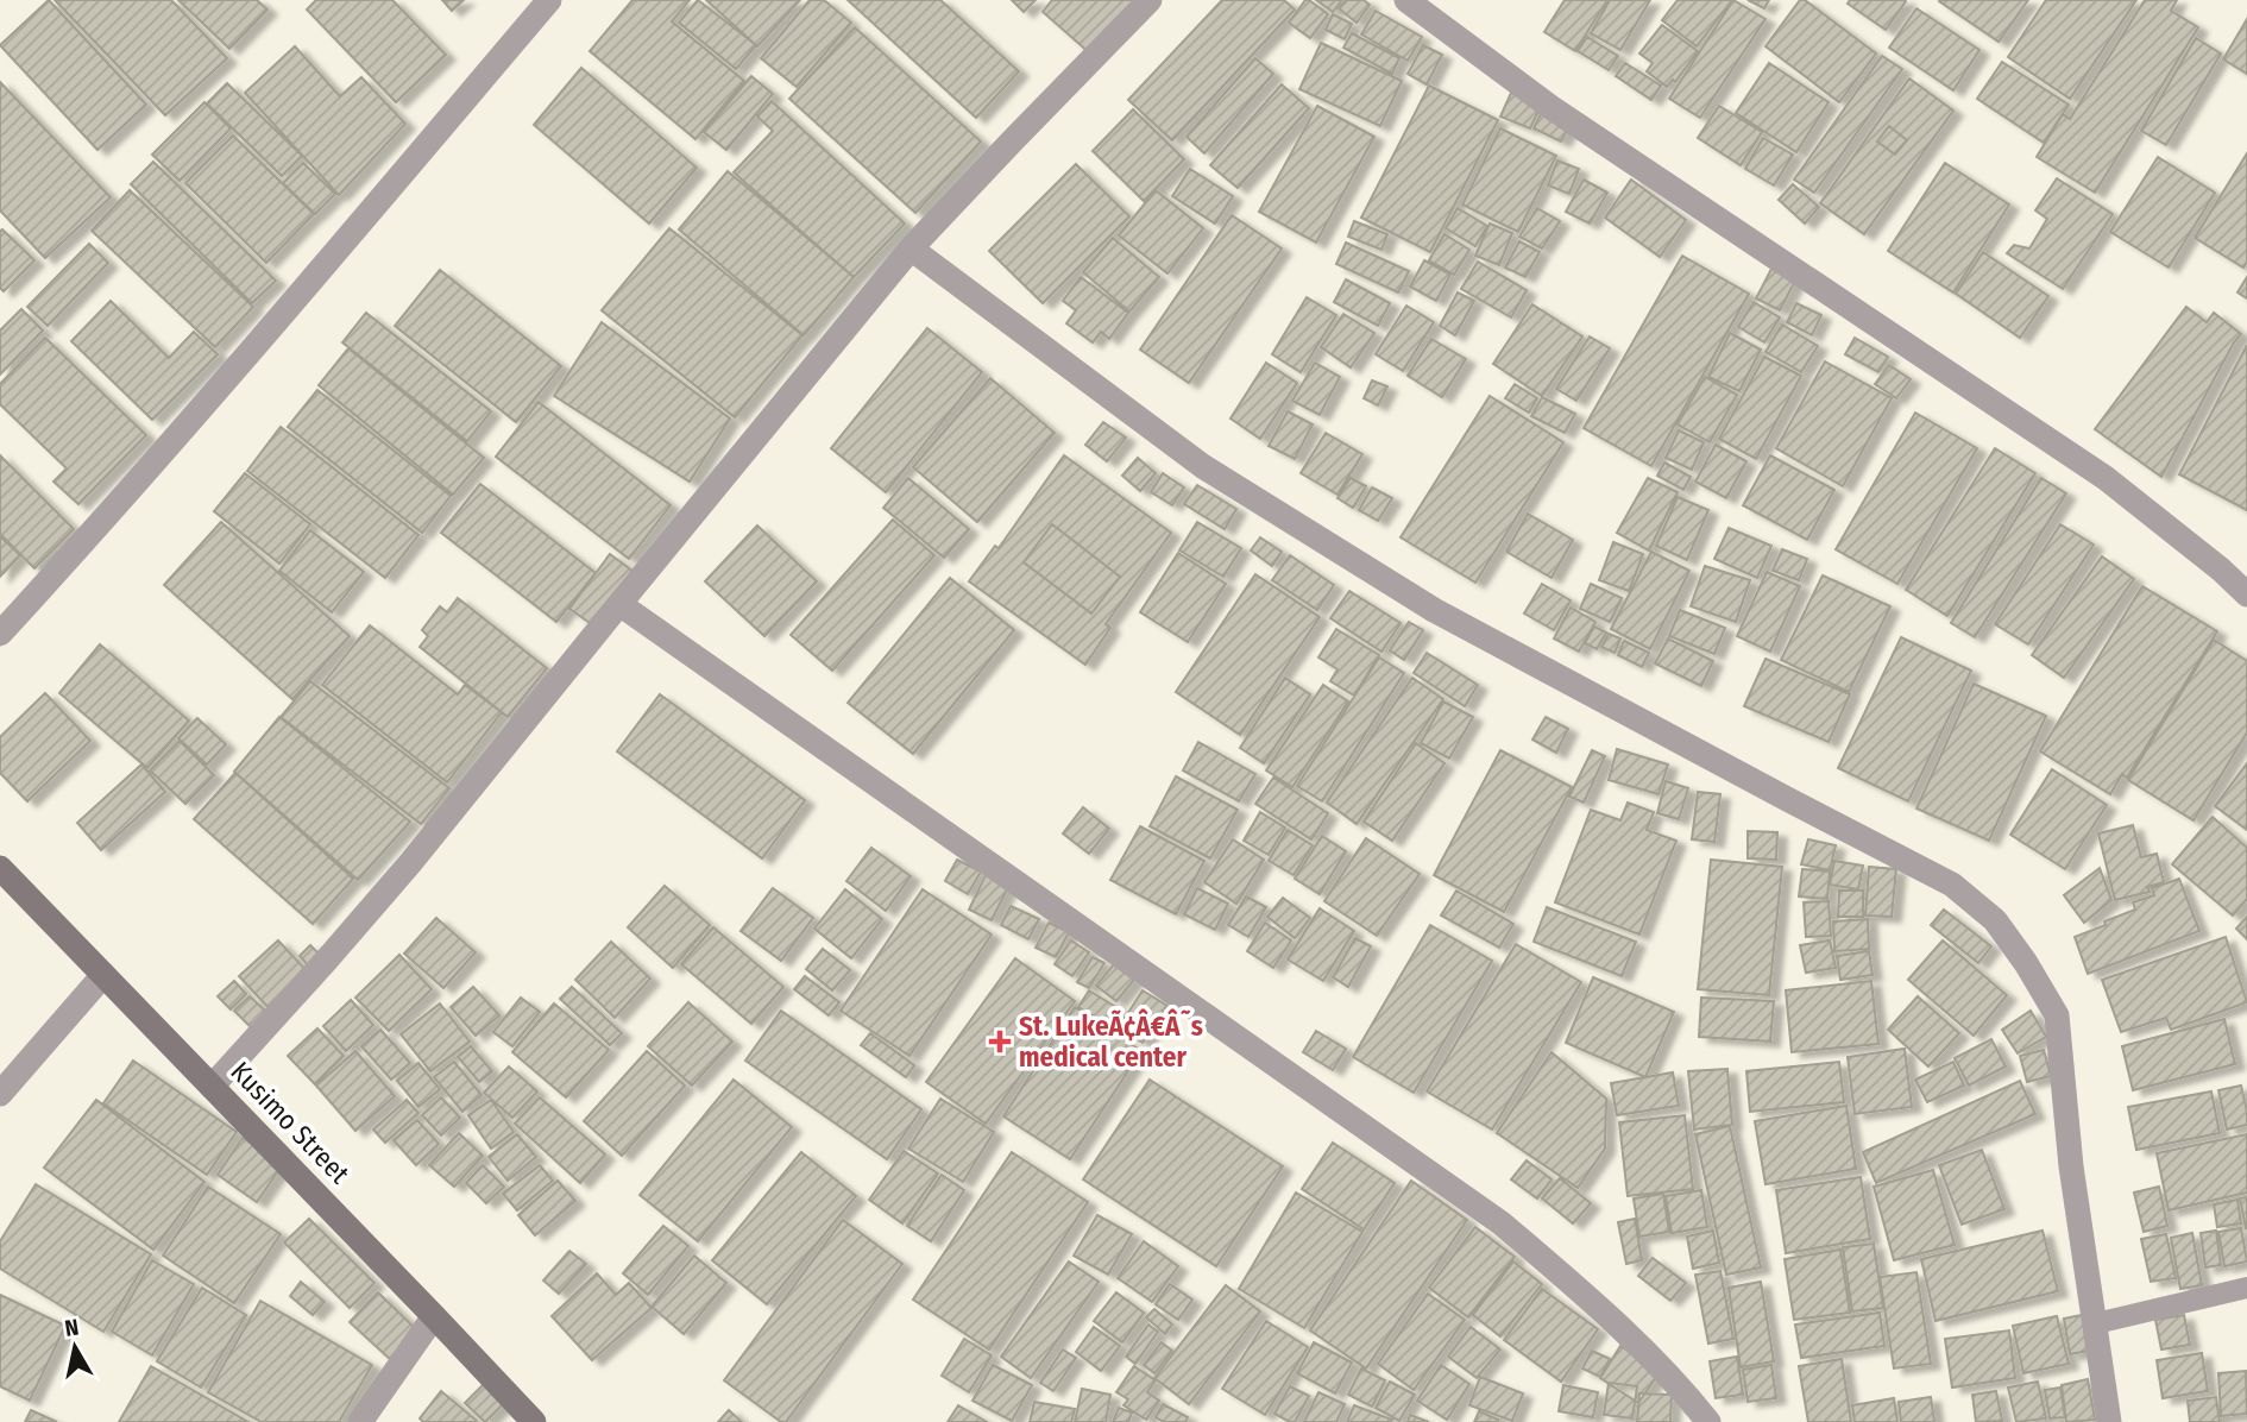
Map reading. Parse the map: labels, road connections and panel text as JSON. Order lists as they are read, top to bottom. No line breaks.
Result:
{"streets":{"street":["Kusimo Street"]},"places":{"health":["St. LukeÃ¢Â€Â˜s medical center"]},"north":"top"}
